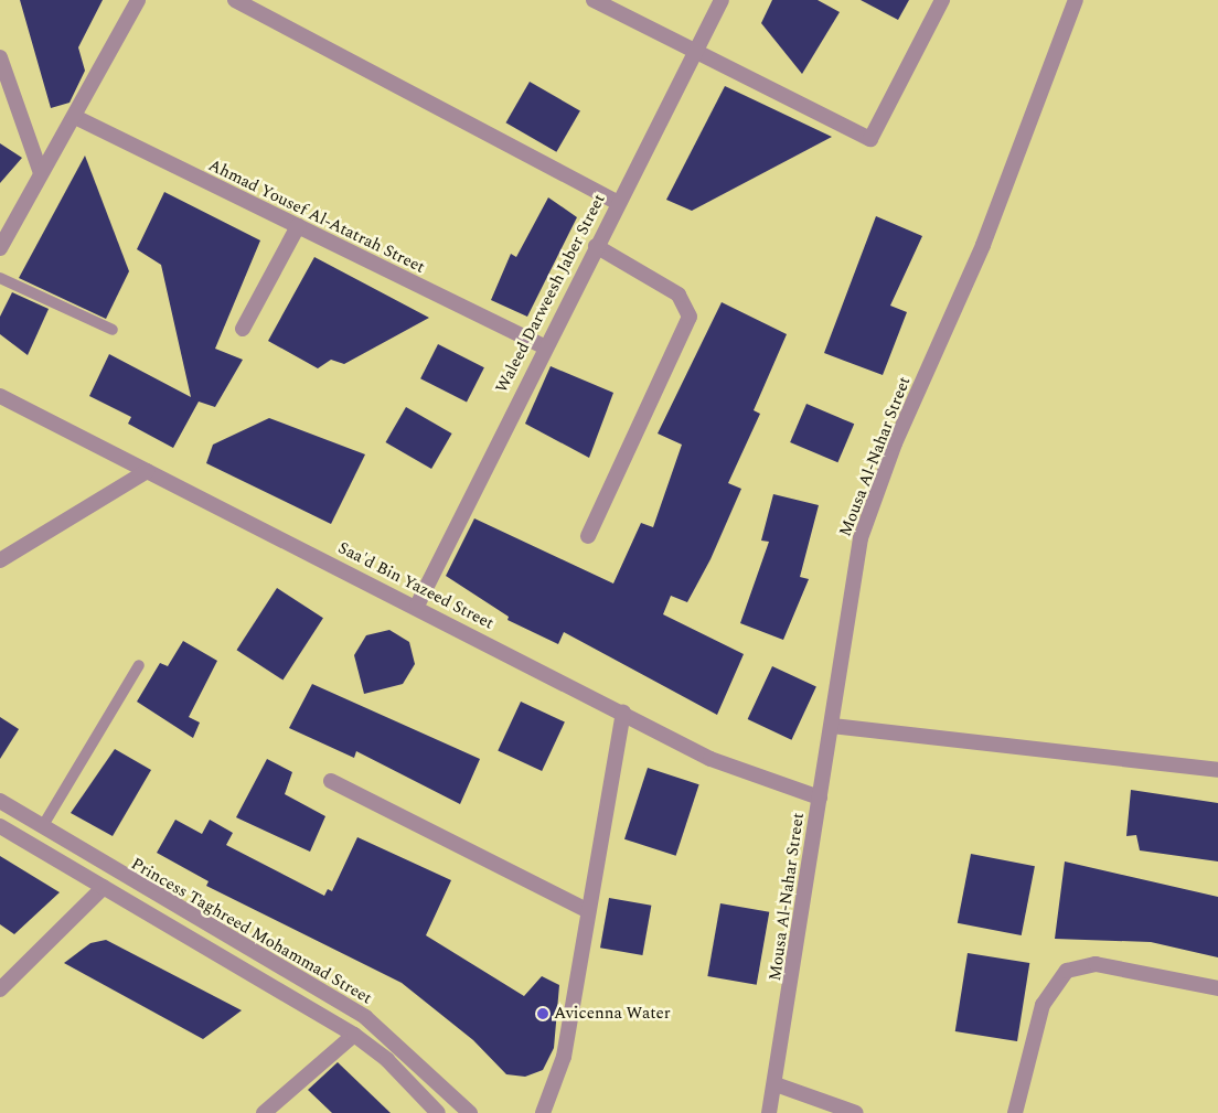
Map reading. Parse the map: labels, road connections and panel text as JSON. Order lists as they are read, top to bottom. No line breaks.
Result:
{"streets":{"street":["Ahmad Yousef Al-Atatrah Street","Waleed Darweesh Jaber Street","Mousa Al-Nahar Street","Saa'd Bin Yazeed Street","Princess Taghreed Mohammad Street"]},"crossings":[["Ahmad Yousef Al-Atatrah Street","Waleed Darweesh Jaber Street"],["Waleed Darweesh Jaber Street","Saa'd Bin Yazeed Street"],["Mousa Al-Nahar Street","Saa'd Bin Yazeed Street"]],"places":["Avicenna Water"]}
